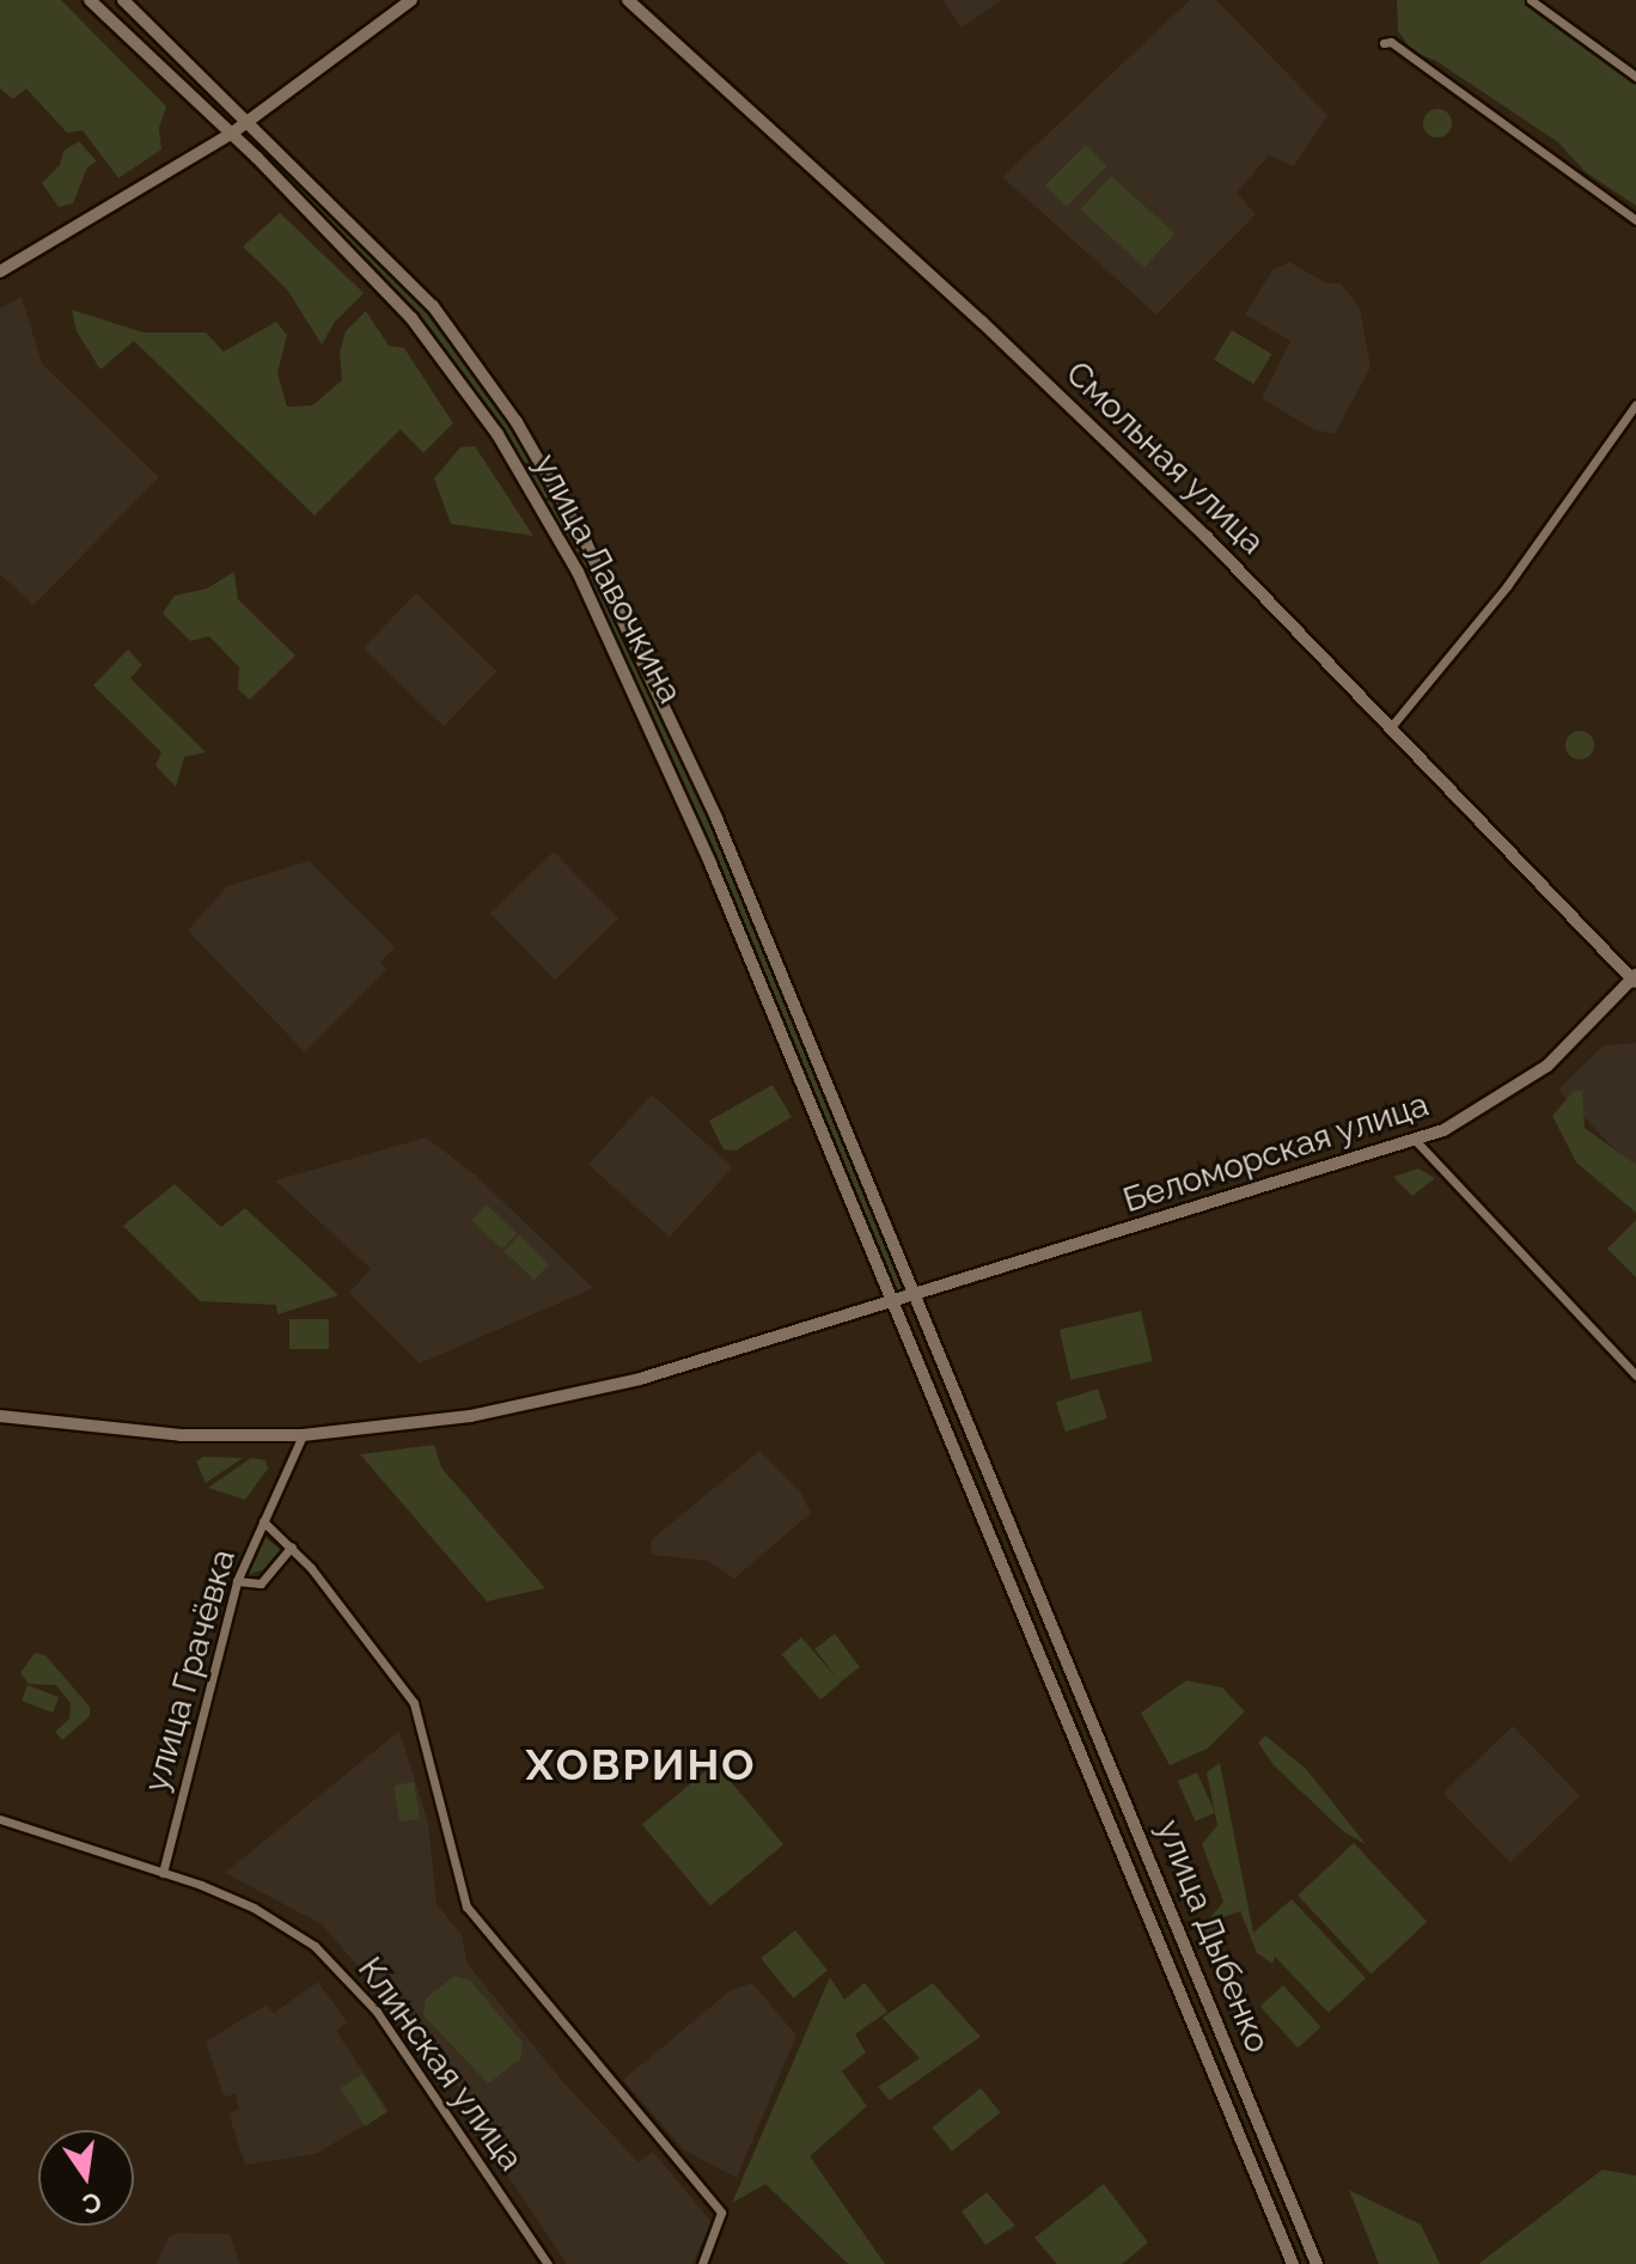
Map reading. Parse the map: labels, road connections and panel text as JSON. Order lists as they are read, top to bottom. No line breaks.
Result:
{"streets":{"main road":["Смольная улица","улица Лавочкина","Беломорская улица","улица Дыбенко"],"street":["улица Грачёвка","Клинская улица"]},"crossings":[["Смольная улица","Беломорская улица"],["улица Лавочкина","Беломорская улица"],["улица Лавочкина","улица Дыбенко"],["Беломорская улица","улица Грачёвка"],["Беломорская улица","улица Дыбенко"],["улица Грачёвка","Клинская улица"]],"districts":["ХОВРИНО"],"north":"bottom"}
